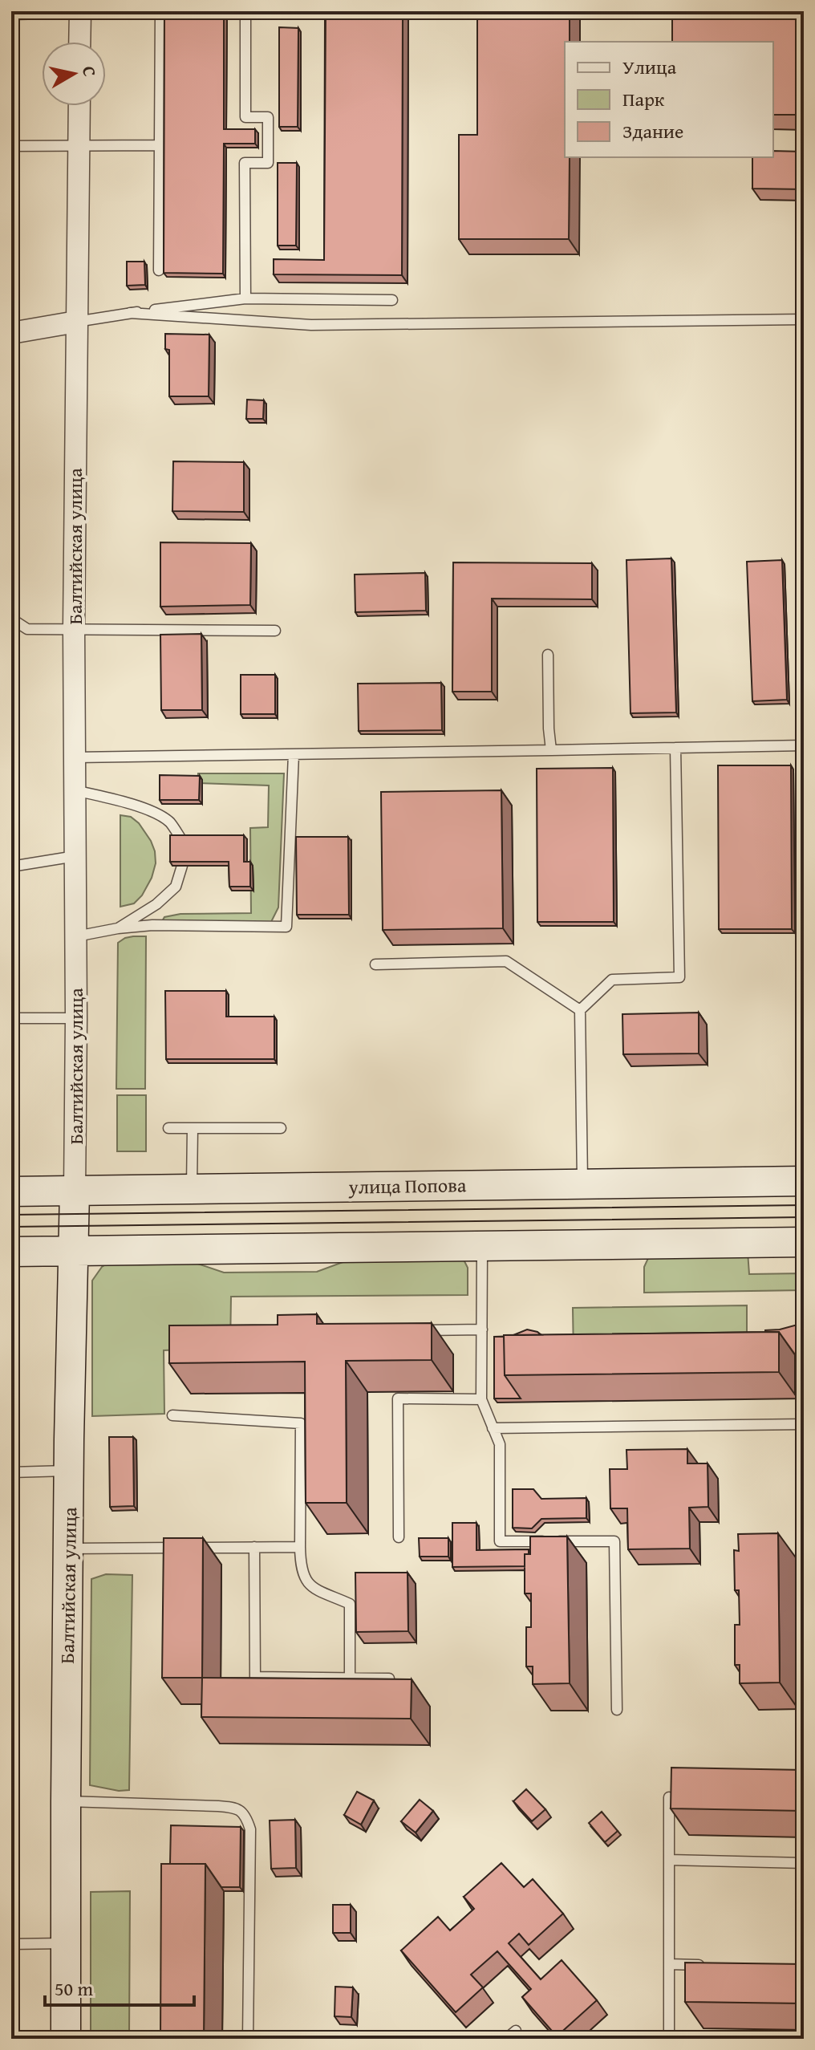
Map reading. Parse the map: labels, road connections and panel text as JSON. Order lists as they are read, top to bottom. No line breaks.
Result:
{"streets":{"main road":["Балтийская улица","улица Попова"]},"crossings":[["Балтийская улица","улица Попова"]],"legend":["Улица","Парк","Здание"],"scale_bar":"50 m","north":"right"}
